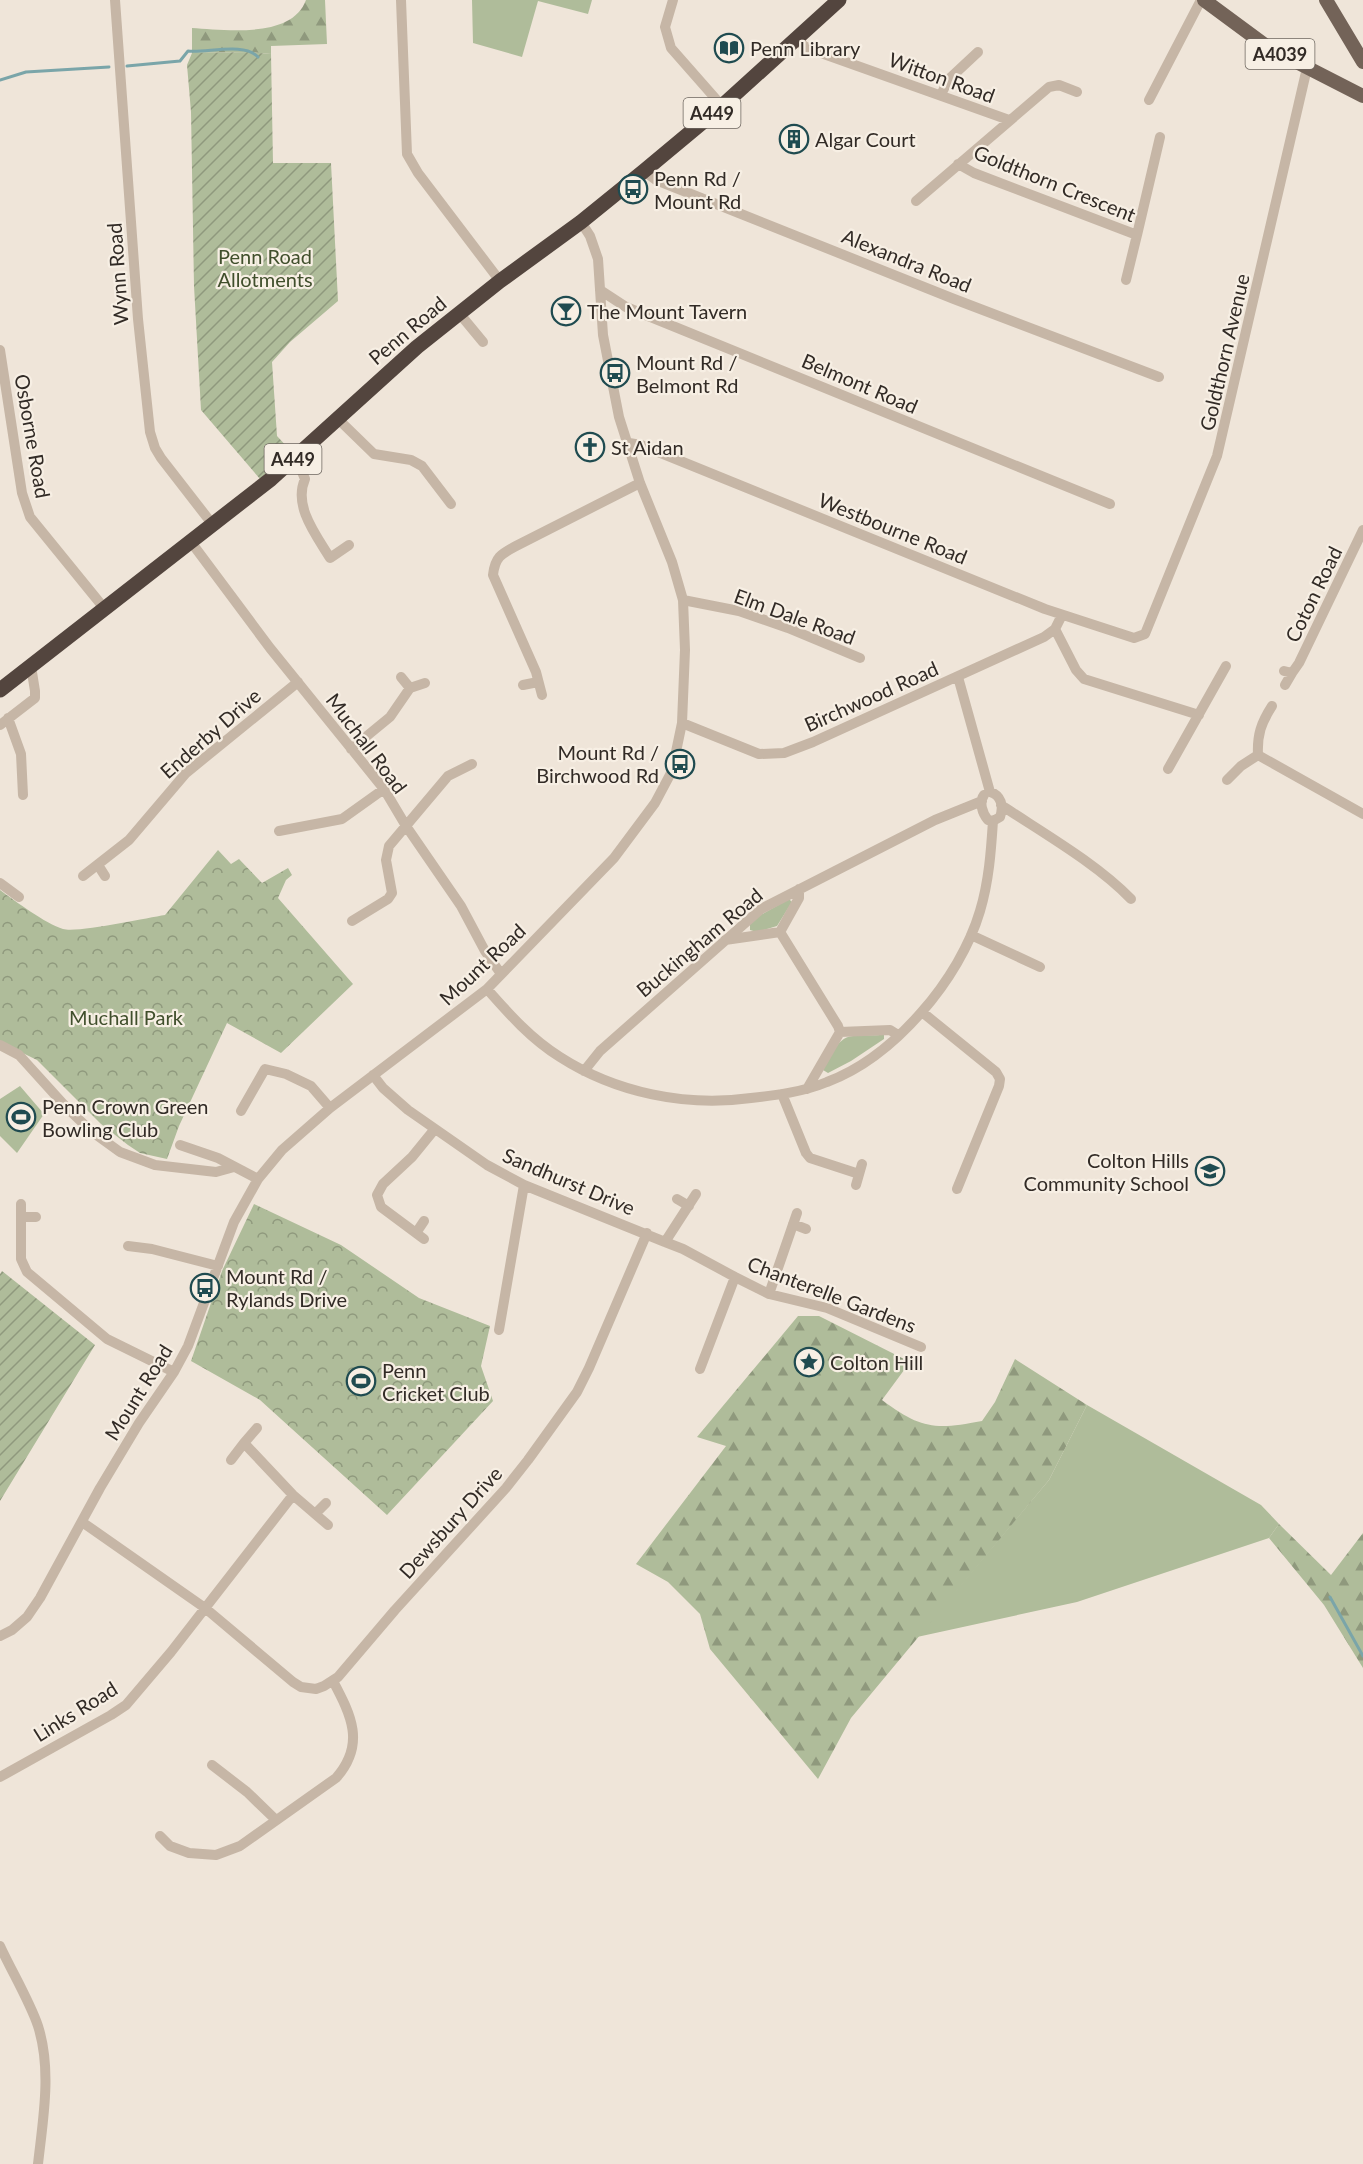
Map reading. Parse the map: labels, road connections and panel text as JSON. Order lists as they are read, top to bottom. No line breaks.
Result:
{"streets":{"highway":["A449","Penn Road"],"main road":["A4039"],"street":["Witton Road","Goldthorn Crescent","Alexandra Road","Wynn Road","Goldthorn Avenue","Belmont Road","Osborne Road","Westbourne Road","Coton Road","Elm Dale Road","Birchwood Road","Enderby Drive","Muchall Road","Buckingham Road","Mount Road","Sandhurst Drive","Chanterelle Gardens","Dewsbury Drive","Links Road"]},"crossings":[["A4039","Goldthorn Avenue"],["Witton Road","Penn Road"],["Alexandra Road","Penn Road"],["Wynn Road","Penn Road"],["Penn Road","Osborne Road"],["Penn Road","Muchall Road"],["Penn Road","Mount Road"],["Goldthorn Avenue","Westbourne Road"],["Belmont Road","Mount Road"],["Westbourne Road","Mount Road"],["Elm Dale Road","Mount Road"],["Birchwood Road","Mount Road"],["Enderby Drive","Muchall Road"],["Muchall Road","Mount Road"],["Mount Road","Sandhurst Drive"],["Sandhurst Drive","Chanterelle Gardens"],["Sandhurst Drive","Dewsbury Drive"]],"parks":["Penn Road Allotments","Muchall Park"],"places":{"library":["Penn Library"],"building":["Algar Court"],"bus stop":["Penn Rd / Mount Rd","Mount Rd / Belmont Rd","Mount Rd / Birchwood Rd","Mount Rd / Rylands Drive"],"bar":["The Mount Tavern"],"church":["St Aidan"],"sports":["Penn Crown Green Bowling Club","Penn Cricket Club"],"school or university":["Colton Hills Community School"],"place":["Colton Hill"]}}
